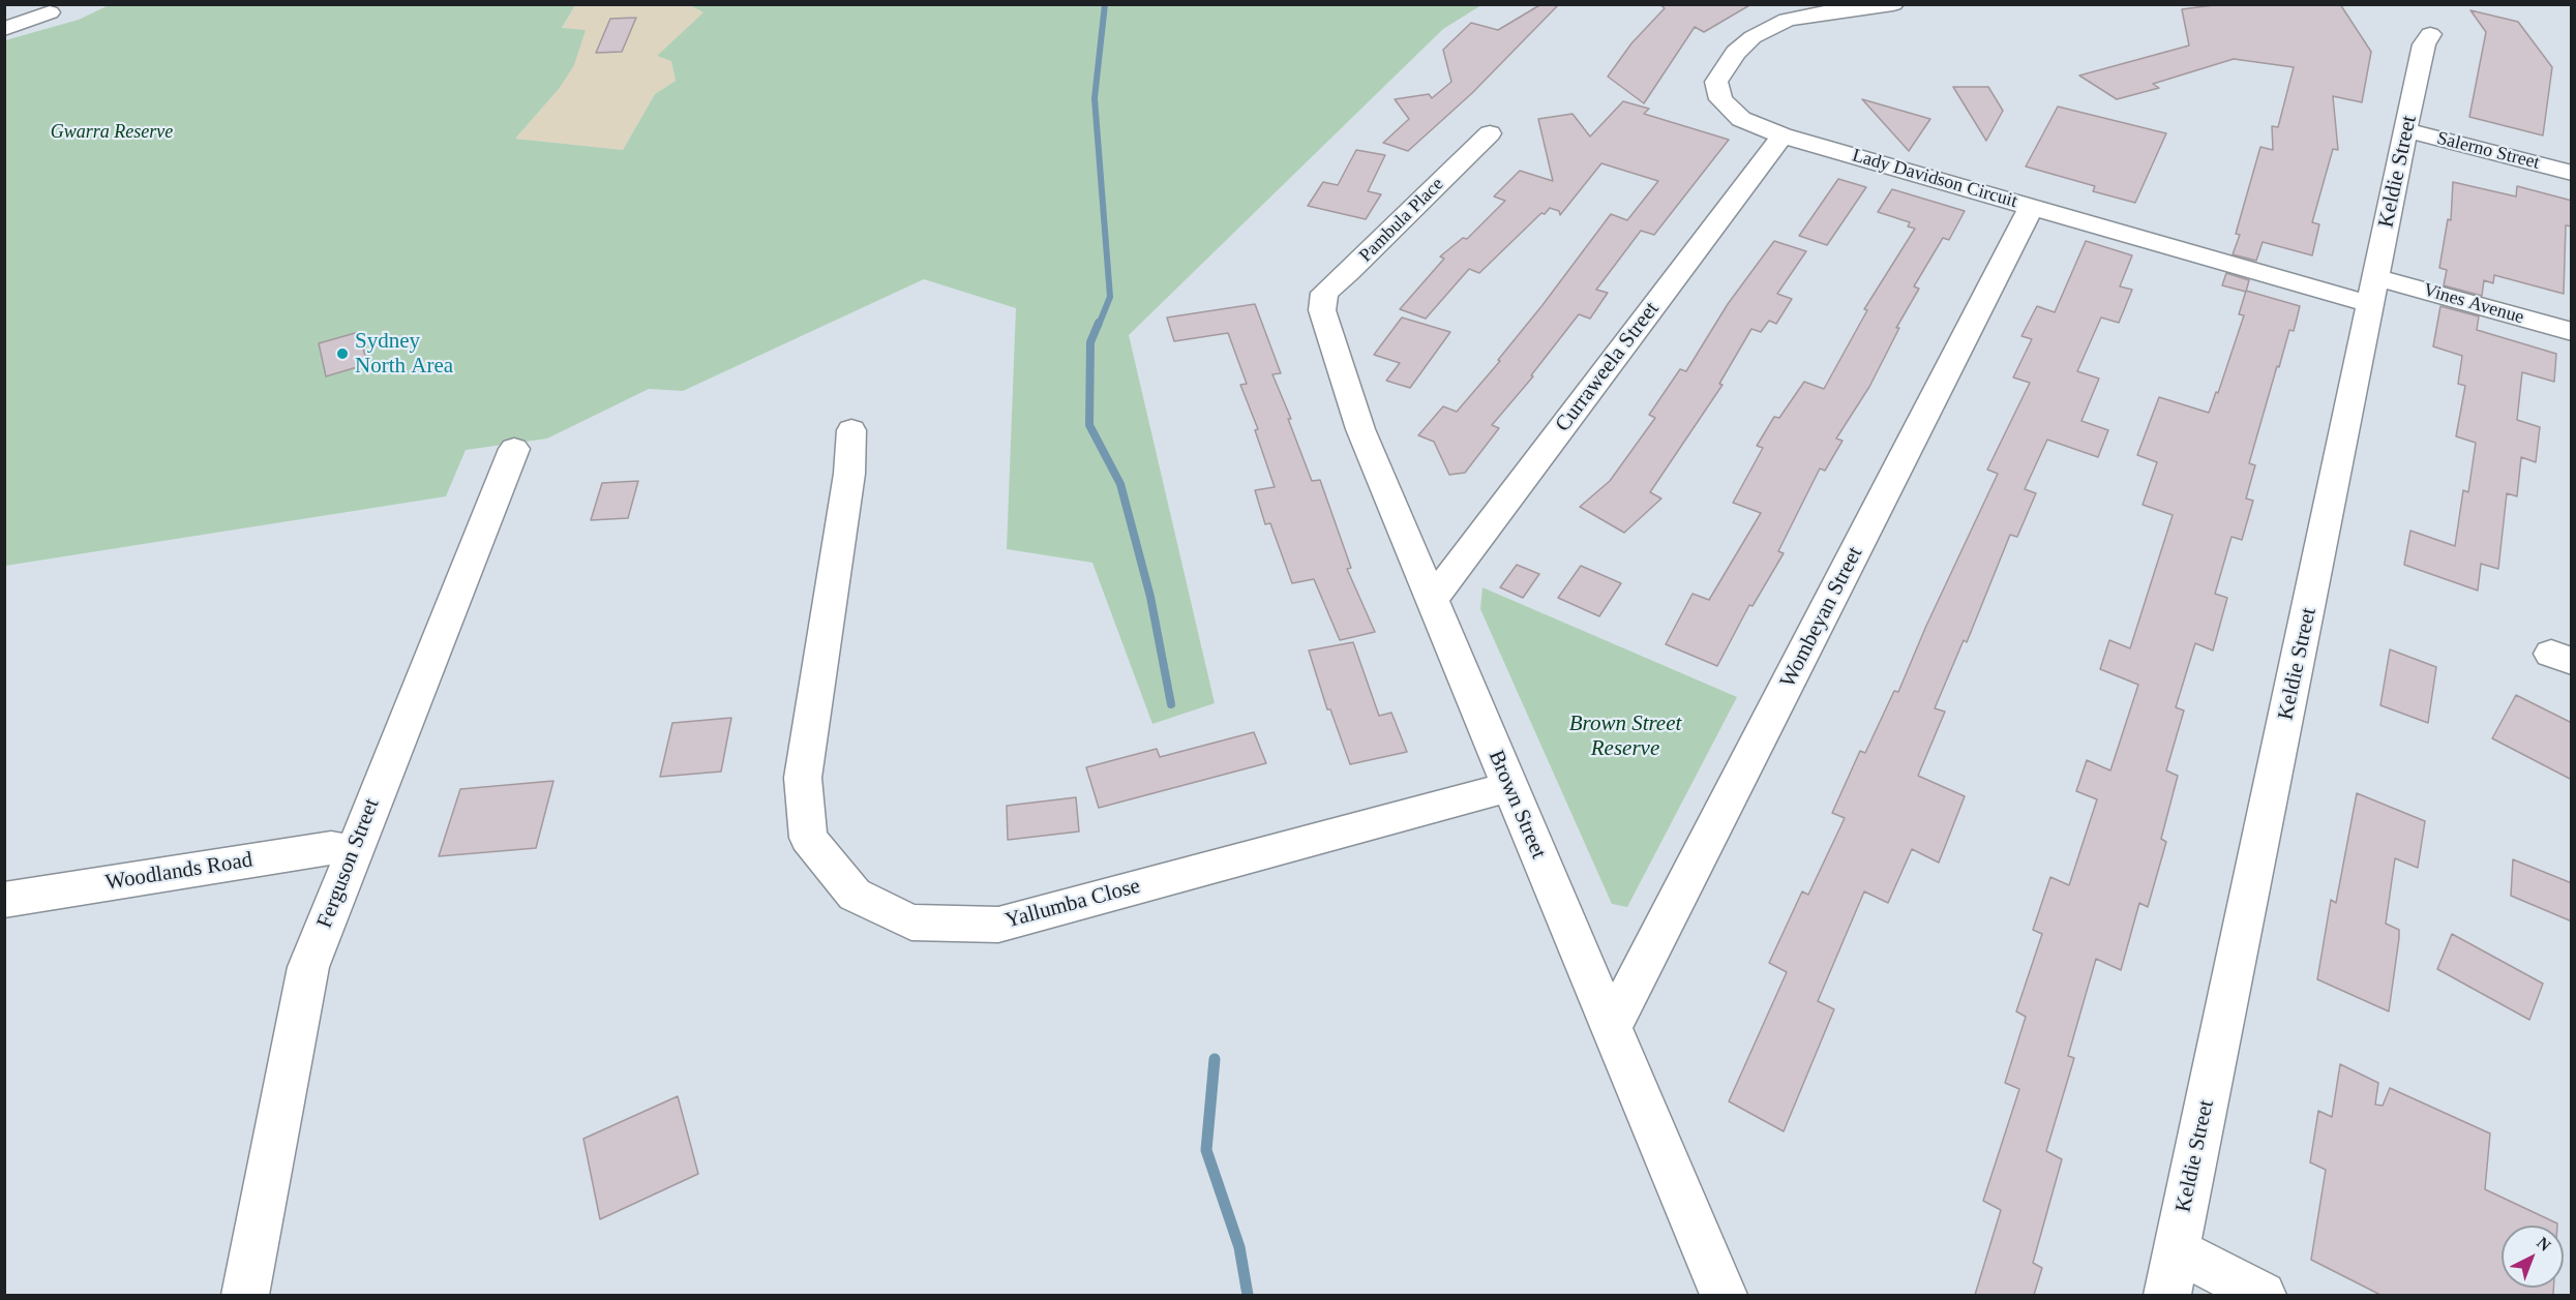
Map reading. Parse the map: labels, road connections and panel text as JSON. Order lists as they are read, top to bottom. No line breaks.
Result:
{"streets":{"street":["Salerno Street","Keldie Street","Lady Davidson Circuit","Pambula Place","Vines Avenue","Curraweela Street","Wombeyan Street","Brown Street","Ferguson Street","Woodlands Road","Yallumba Close"]},"crossings":[["Salerno Street","Keldie Street"],["Keldie Street","Lady Davidson Circuit"],["Keldie Street","Vines Avenue"],["Lady Davidson Circuit","Vines Avenue"],["Lady Davidson Circuit","Curraweela Street"],["Lady Davidson Circuit","Wombeyan Street"],["Pambula Place","Brown Street"],["Curraweela Street","Brown Street"],["Wombeyan Street","Brown Street"],["Brown Street","Yallumba Close"],["Ferguson Street","Woodlands Road"]],"parks":["Gwarra Reserve","Brown Street Reserve"],"places":["Sydney North Area"],"north":"top right"}
